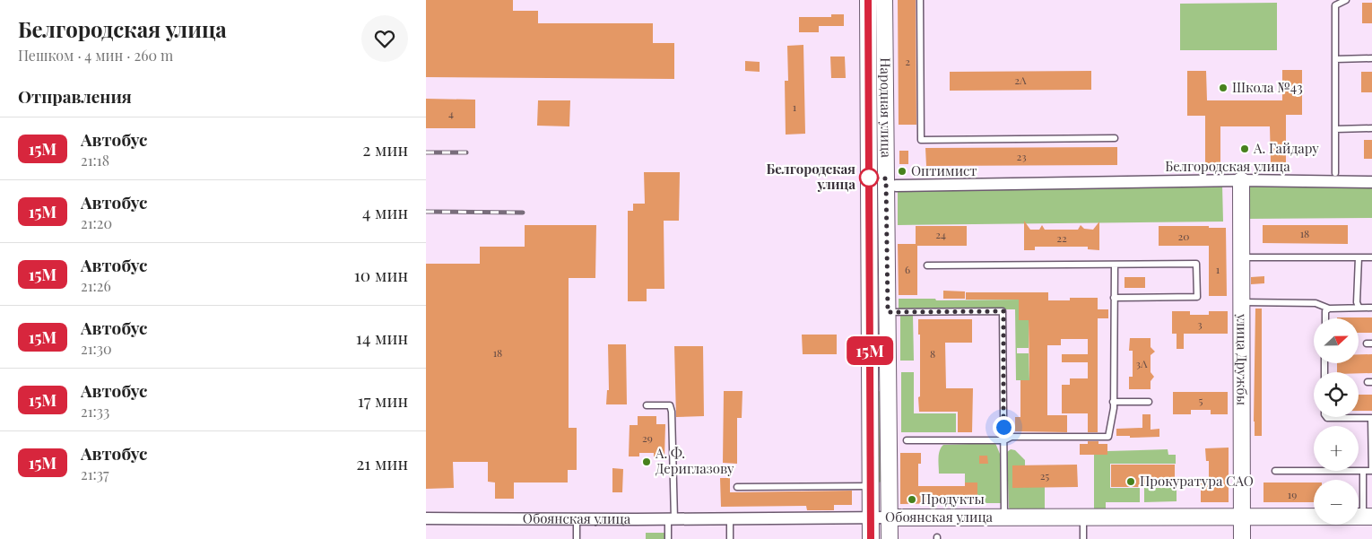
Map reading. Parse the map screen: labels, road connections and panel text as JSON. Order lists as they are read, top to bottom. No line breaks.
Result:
{"streets":{"street":["Народная улица","Белгородская улица","улица Дружбы","Обоянская улица"]},"crossings":[["Народная улица","Обоянская улица"],["Белгородская улица","улица Дружбы"],["улица Дружбы","Обоянская улица"]],"places":["Школа №43","А. Гайдару","Оптимист","Белгородская улица","А. Ф. Дериглазову","Прокуратура САО","Продукты"],"lines":["bus line 15М"],"house_numbers":["2","2А","1","4","23","18","24","20","22","6","1","3","18","8","3А","5","29","25","19"],"north":"right","page":{"heading":[["Белгородская улица","Пешком · 4 мин · 260 m"],"Отправления"],"on_map":"15М","list":[{"mark":"15М","name":"Автобус","note":"21:18","value":"2 мин"},{"mark":"15М","name":"Автобус","note":"21:20","value":"4 мин"},{"mark":"15М","name":"Автобус","note":"21:26","value":"10 мин"},{"mark":"15М","name":"Автобус","note":"21:30","value":"14 мин"},{"mark":"15М","name":"Автобус","note":"21:33","value":"17 мин"},{"mark":"15М","name":"Автобус","note":"21:37","value":"21 мин"}],"map_buttons":["+","−"]}}
